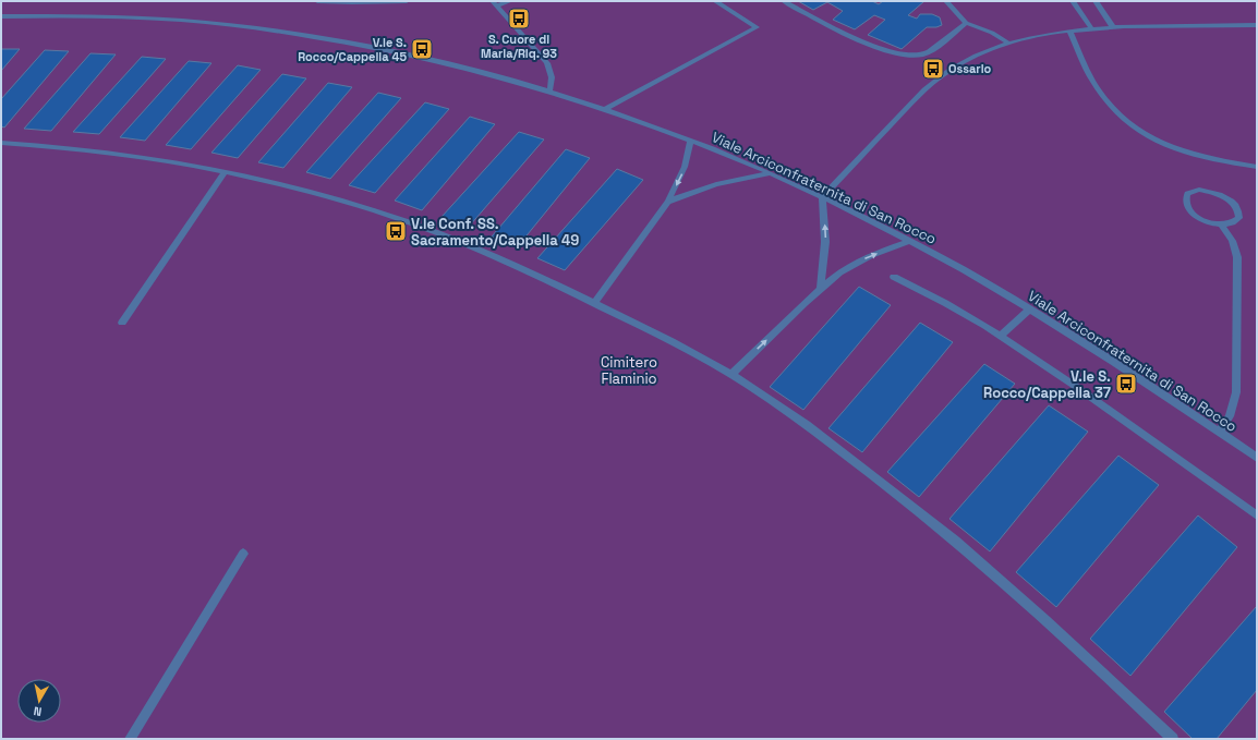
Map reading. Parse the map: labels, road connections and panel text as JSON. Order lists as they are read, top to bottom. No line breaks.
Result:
{"streets":{"lane":["Viale Arciconfraternita di San Rocco"]},"parks":["Cimitero Flaminio"],"places":{"bus stop":["S. Cuore di Maria/Riq. 93","V.le S. Rocco/Cappella 45","Ossario","V.le Conf. SS. Sacramento/Cappella 49","V.le S. Rocco/Cappella 37"]},"north":"bottom"}
